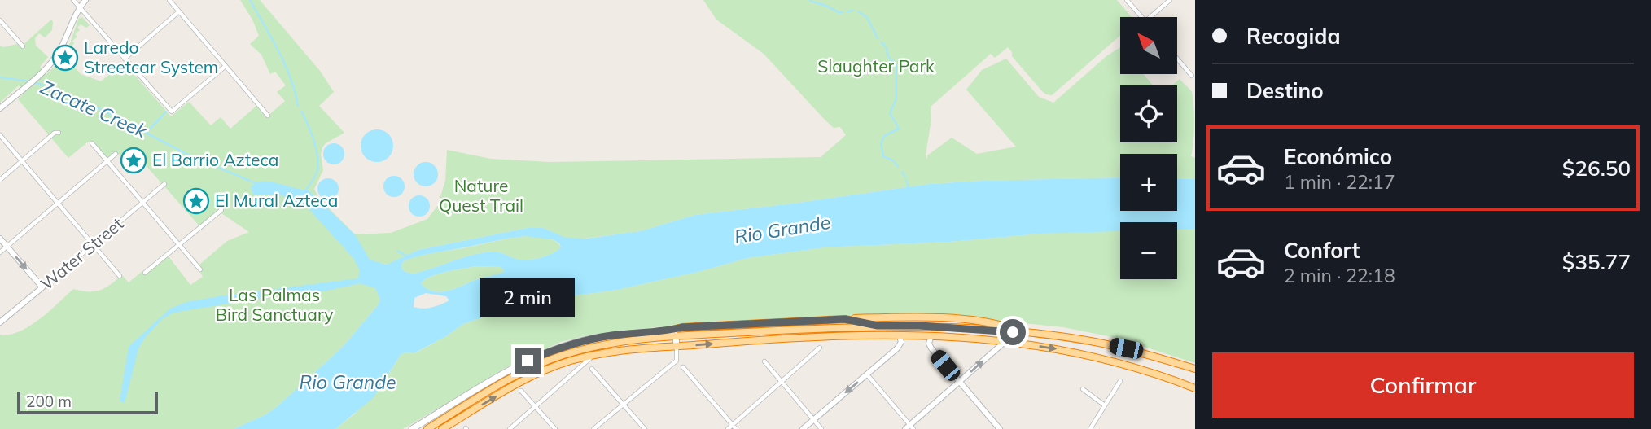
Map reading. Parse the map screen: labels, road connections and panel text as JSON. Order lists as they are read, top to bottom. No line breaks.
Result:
{"streets":{"street":["Water Street"]},"water":["Zacate Creek","Rio Grande"],"parks":["Slaughter Park","Nature Quest Trail","Las Palmas Bird Sanctuary"],"places":{"place":["Laredo Streetcar System","El Barrio Azteca","El Mural Azteca"]},"scale_bar":"200 m","north":"top left","page":{"banner":["Recogida","Destino"],"map_buttons":["+","−"],"list":[{"name":"Económico","note":"1 min · 22:17","value":"$26.50"},{"name":"Confort","note":"2 min · 22:18","value":"$35.77"}],"bubble":"2 min","buttons":"Confirmar","scale":"200 m"}}
